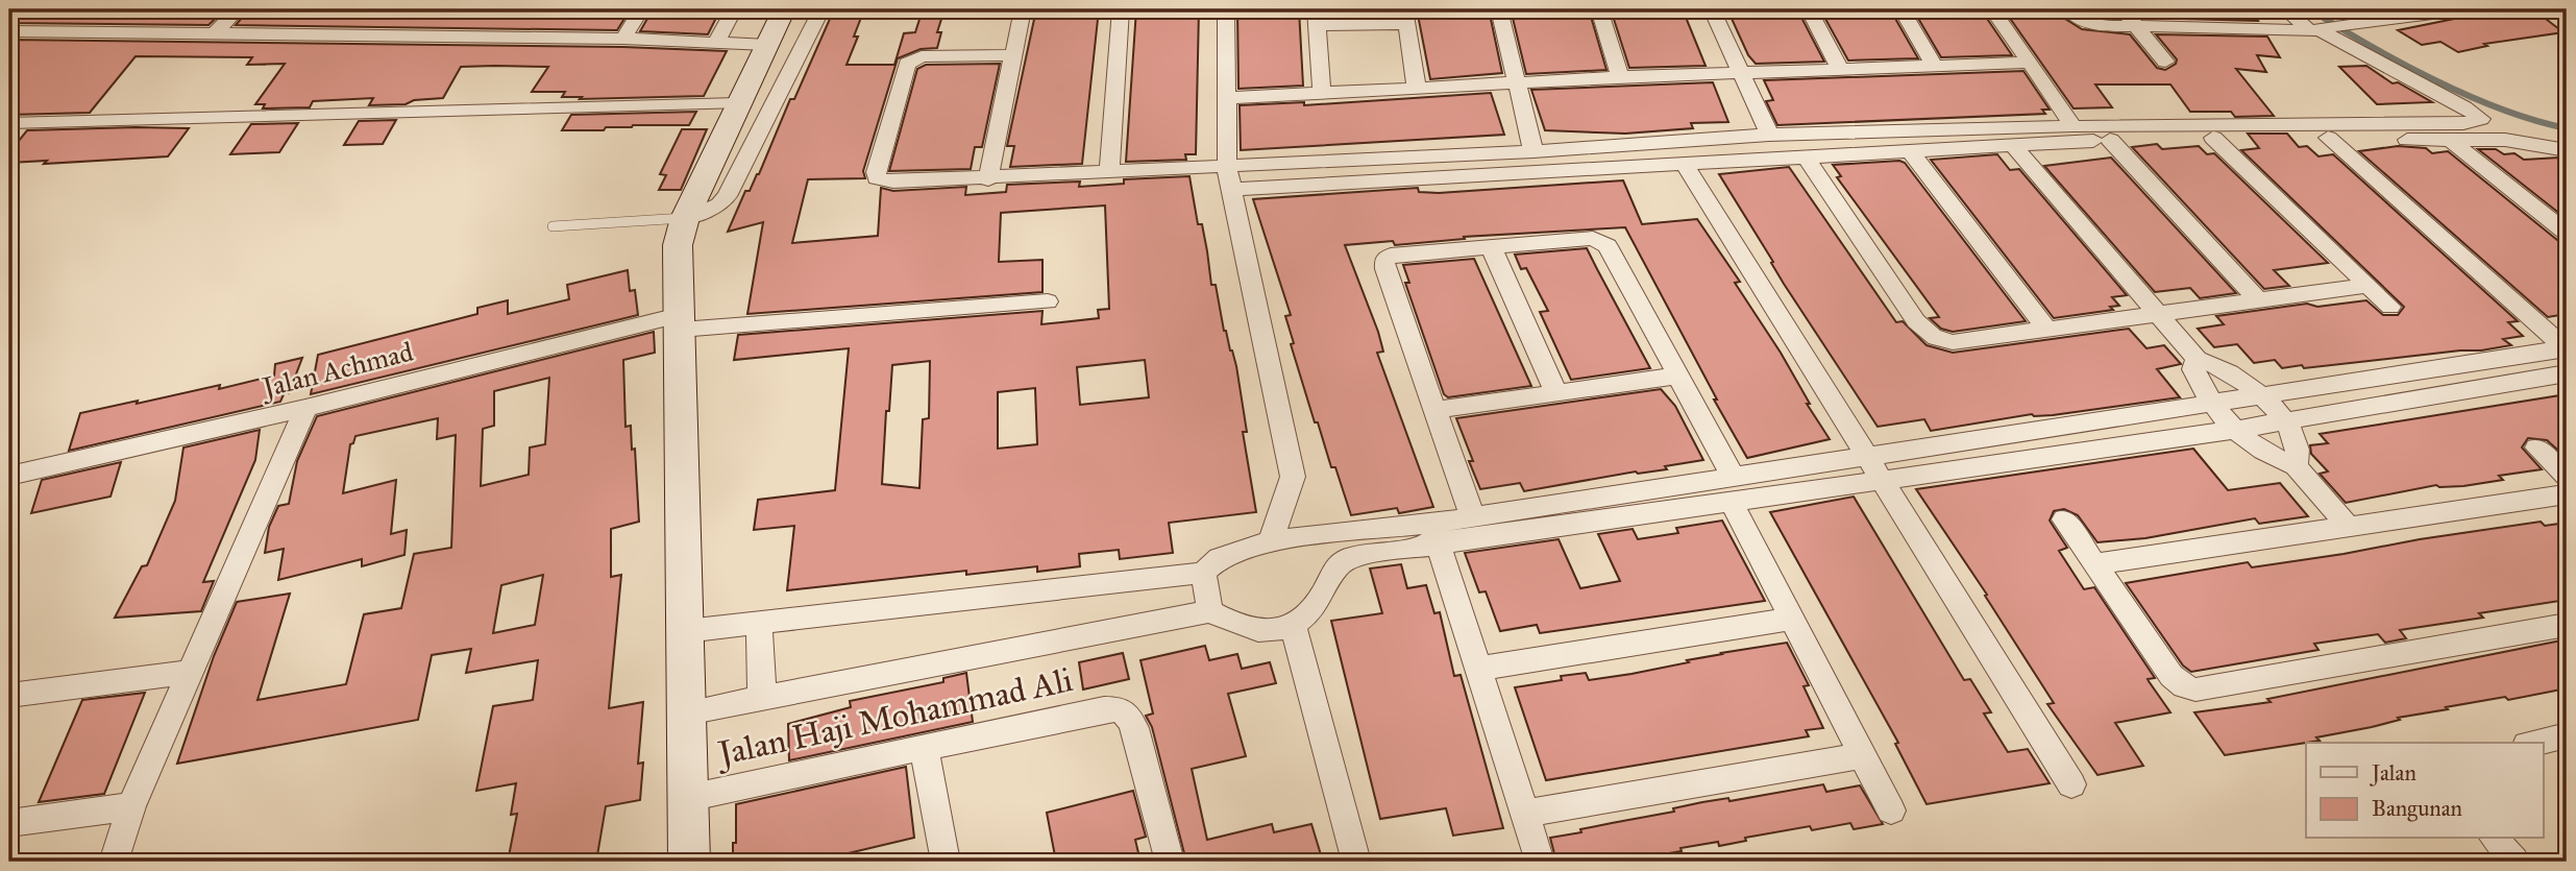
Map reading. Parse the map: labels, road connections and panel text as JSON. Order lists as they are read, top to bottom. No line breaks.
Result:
{"streets":{"street":["Jalan Achmad","Jalan Haji Mohammad Ali"]},"legend":["Jalan","Bangunan"]}
